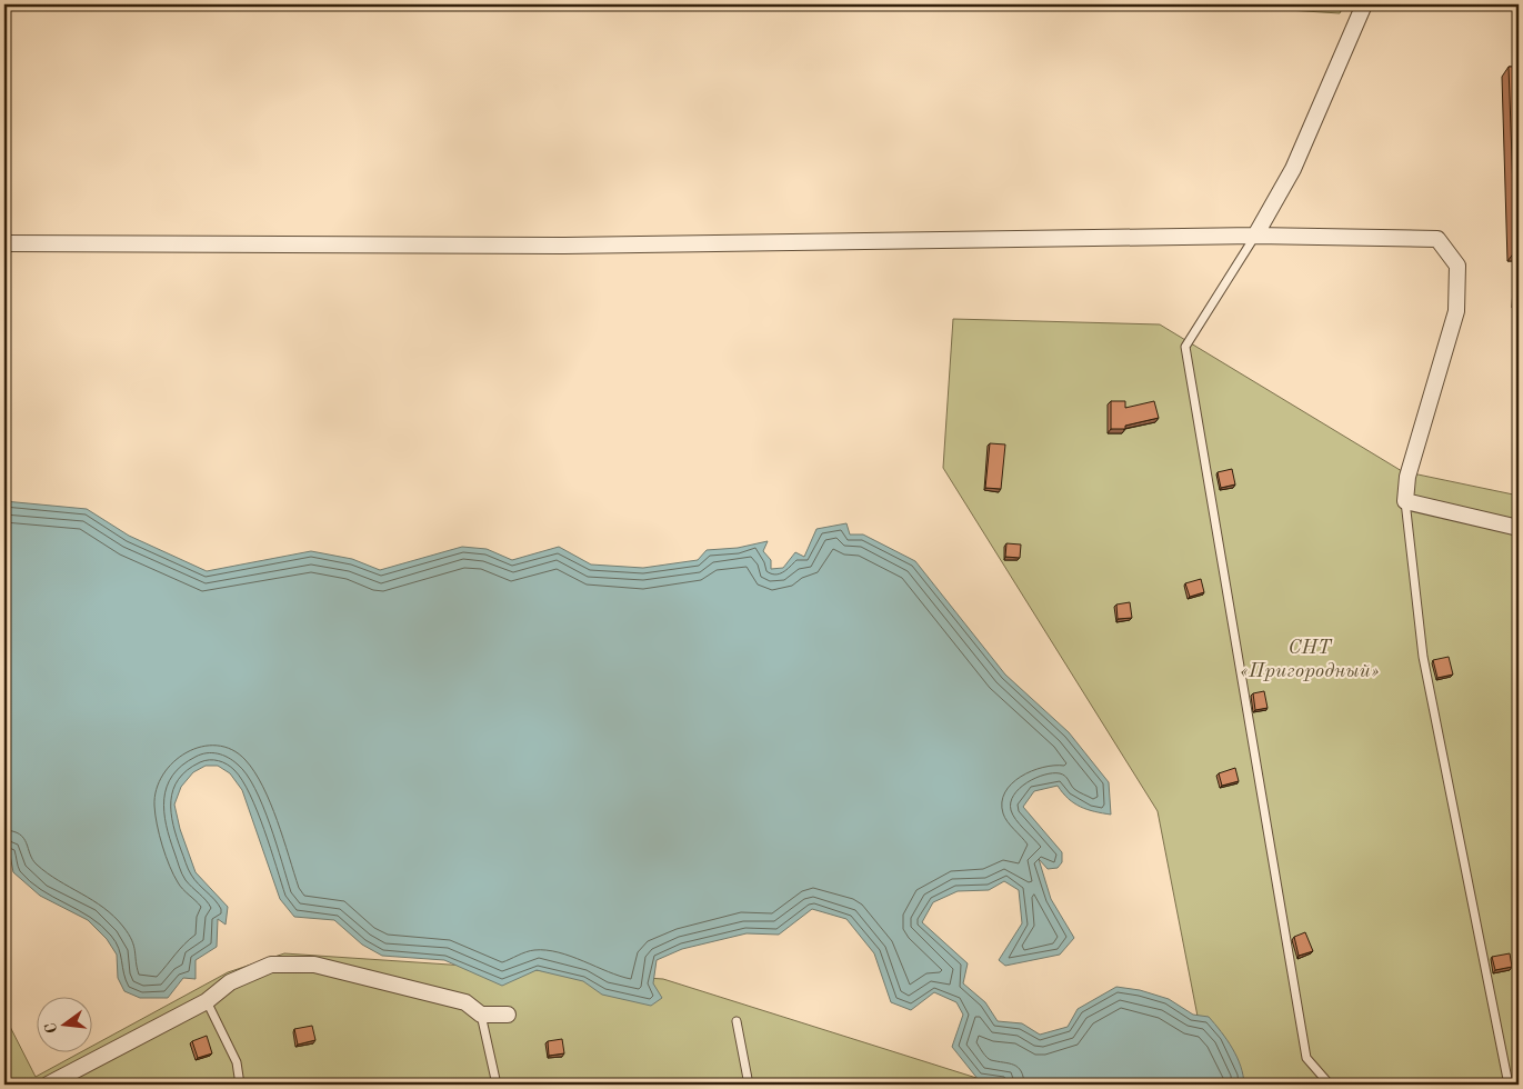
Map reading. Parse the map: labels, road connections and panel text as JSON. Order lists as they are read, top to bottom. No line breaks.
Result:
{"parks":["СНТ «Пригородный»"],"north":"left"}
